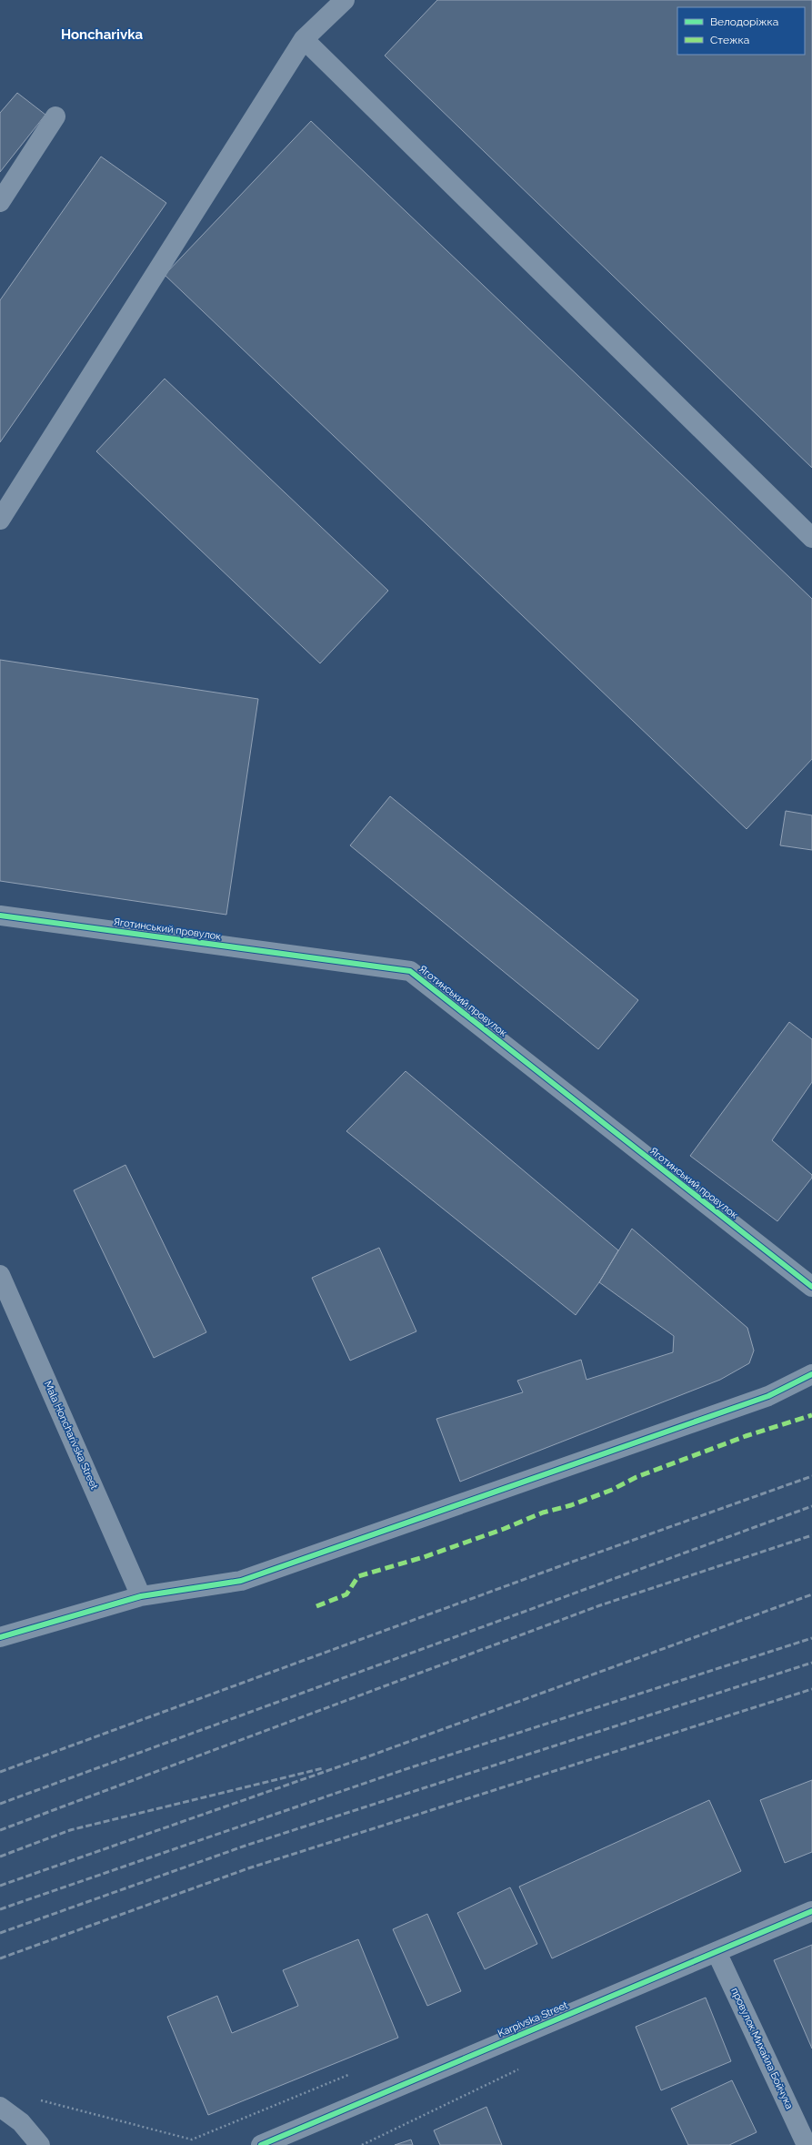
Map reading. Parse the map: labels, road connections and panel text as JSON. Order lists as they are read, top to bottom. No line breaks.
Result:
{"streets":{"street":["Яготинський провулок","Mala Honcharivska Street","Karpivska Street","провулок Михайла Бойчука"]},"crossings":[["Karpivska Street","провулок Михайла Бойчука"]],"districts":["Honcharivka"],"legend":["Велодоріжка","Стежка"]}
